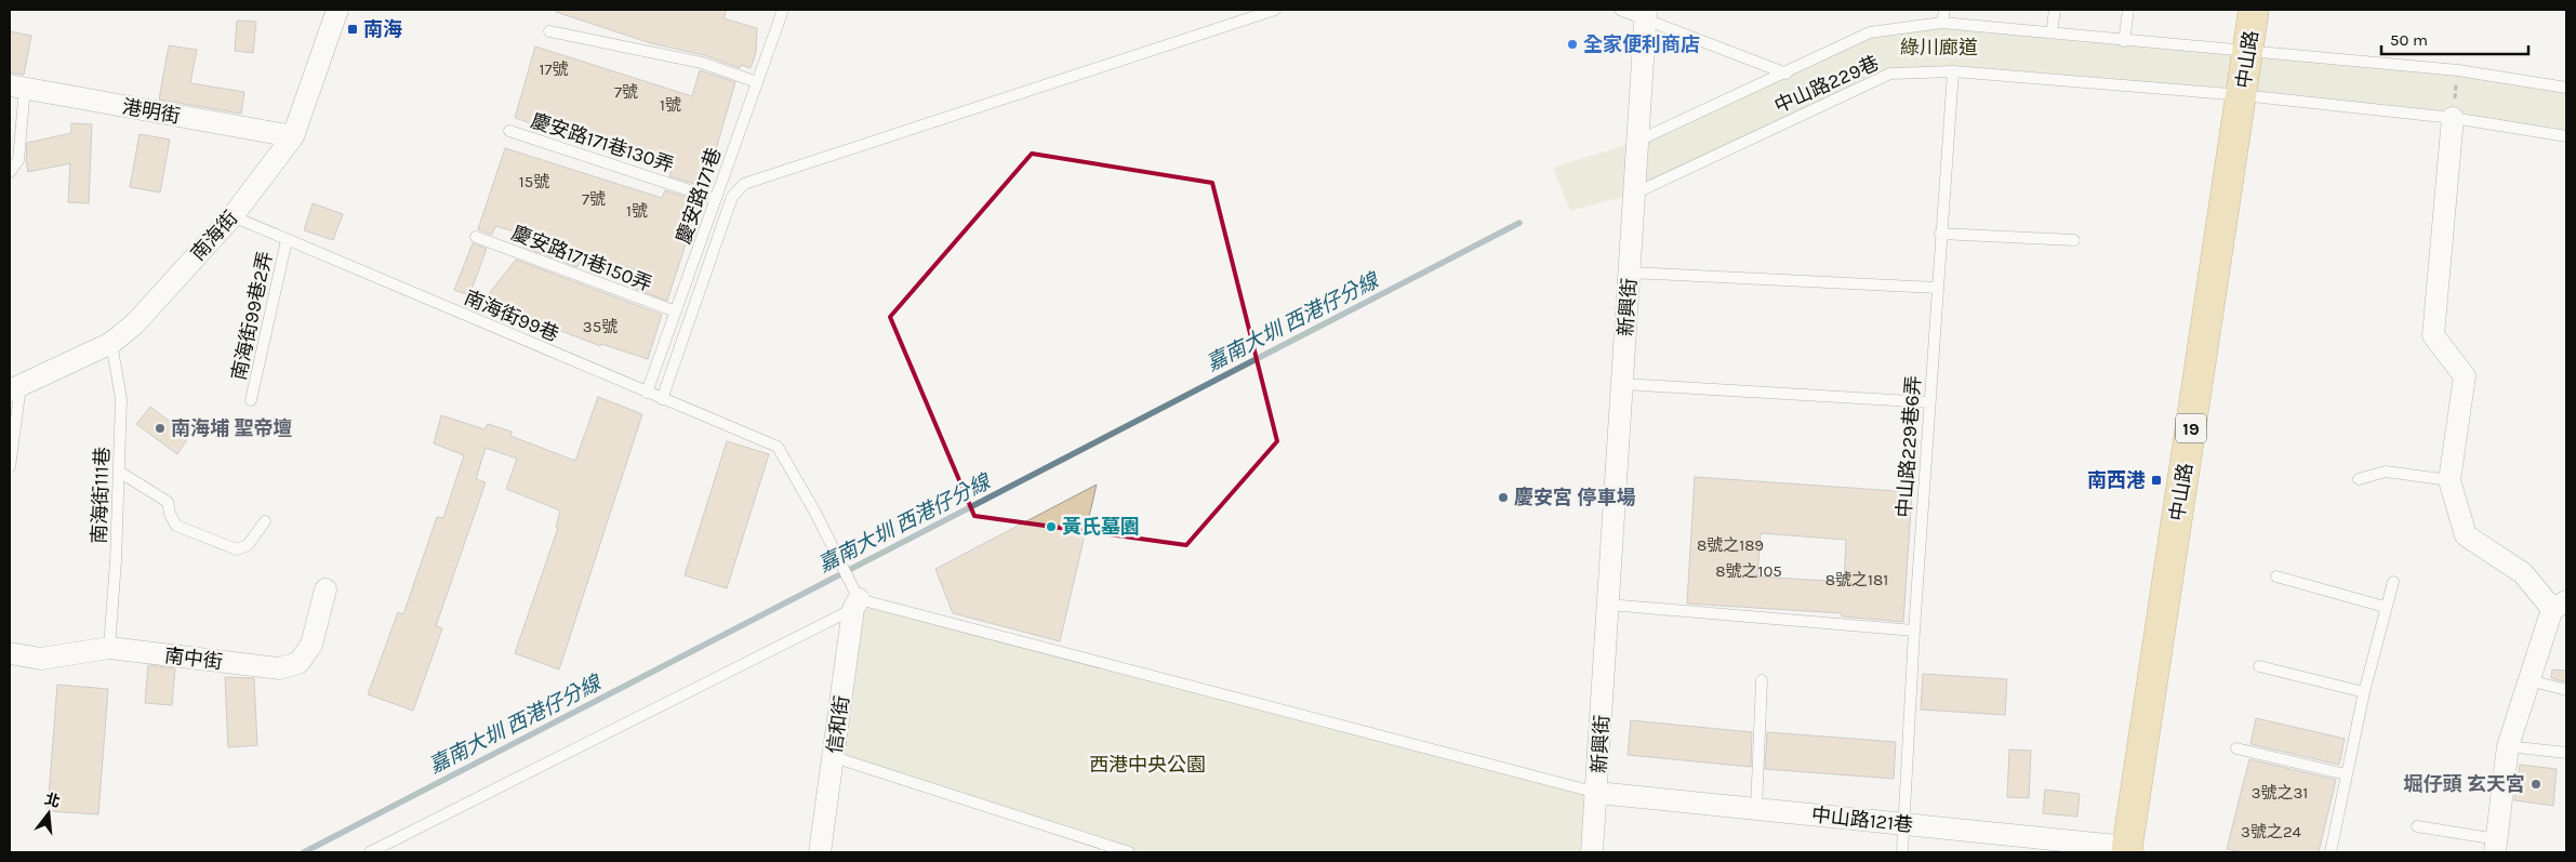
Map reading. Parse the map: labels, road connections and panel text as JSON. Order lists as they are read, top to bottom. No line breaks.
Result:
{"streets":{"main road":["中山路","19"],"street":["港明街","南海街","新興街","南中街","信和街","中山路121巷"],"lane":["中山路229巷","慶安路171巷130弄","慶安路171巷","慶安路171巷150弄","南海街99巷2弄","南海街99巷","中山路229巷6弄","南海街111巷"]},"crossings":[["中山路","中山路229巷"],["中山路","中山路121巷"],["中山路229巷","新興街"],["中山路229巷","中山路229巷6弄"],["港明街","南海街"],["慶安路171巷130弄","慶安路171巷"],["慶安路171巷","慶安路171巷150弄"],["慶安路171巷","南海街99巷"],["南海街","南海街99巷"],["南海街","南海街111巷"],["新興街","中山路121巷"],["南海街99巷2弄","南海街99巷"],["南海街99巷","信和街"],["中山路229巷6弄","中山路121巷"],["南海街111巷","南中街"]],"water":["嘉南大圳 西港仔分線"],"parks":["綠川廊道","西港中央公園"],"places":{"transit":["南海","南西港"],"other":["全家便利商店","南海埔 聖帝壇","慶安宮 停車場","黃氏墓園","堀仔頭 玄天宮"]},"house_numbers":["17號","7號","1號","15號","7號","1號","35號","8號之189","8號之105","8號之181","3號之31","3號之24"],"scale_bar":"50 m","north":"top"}
